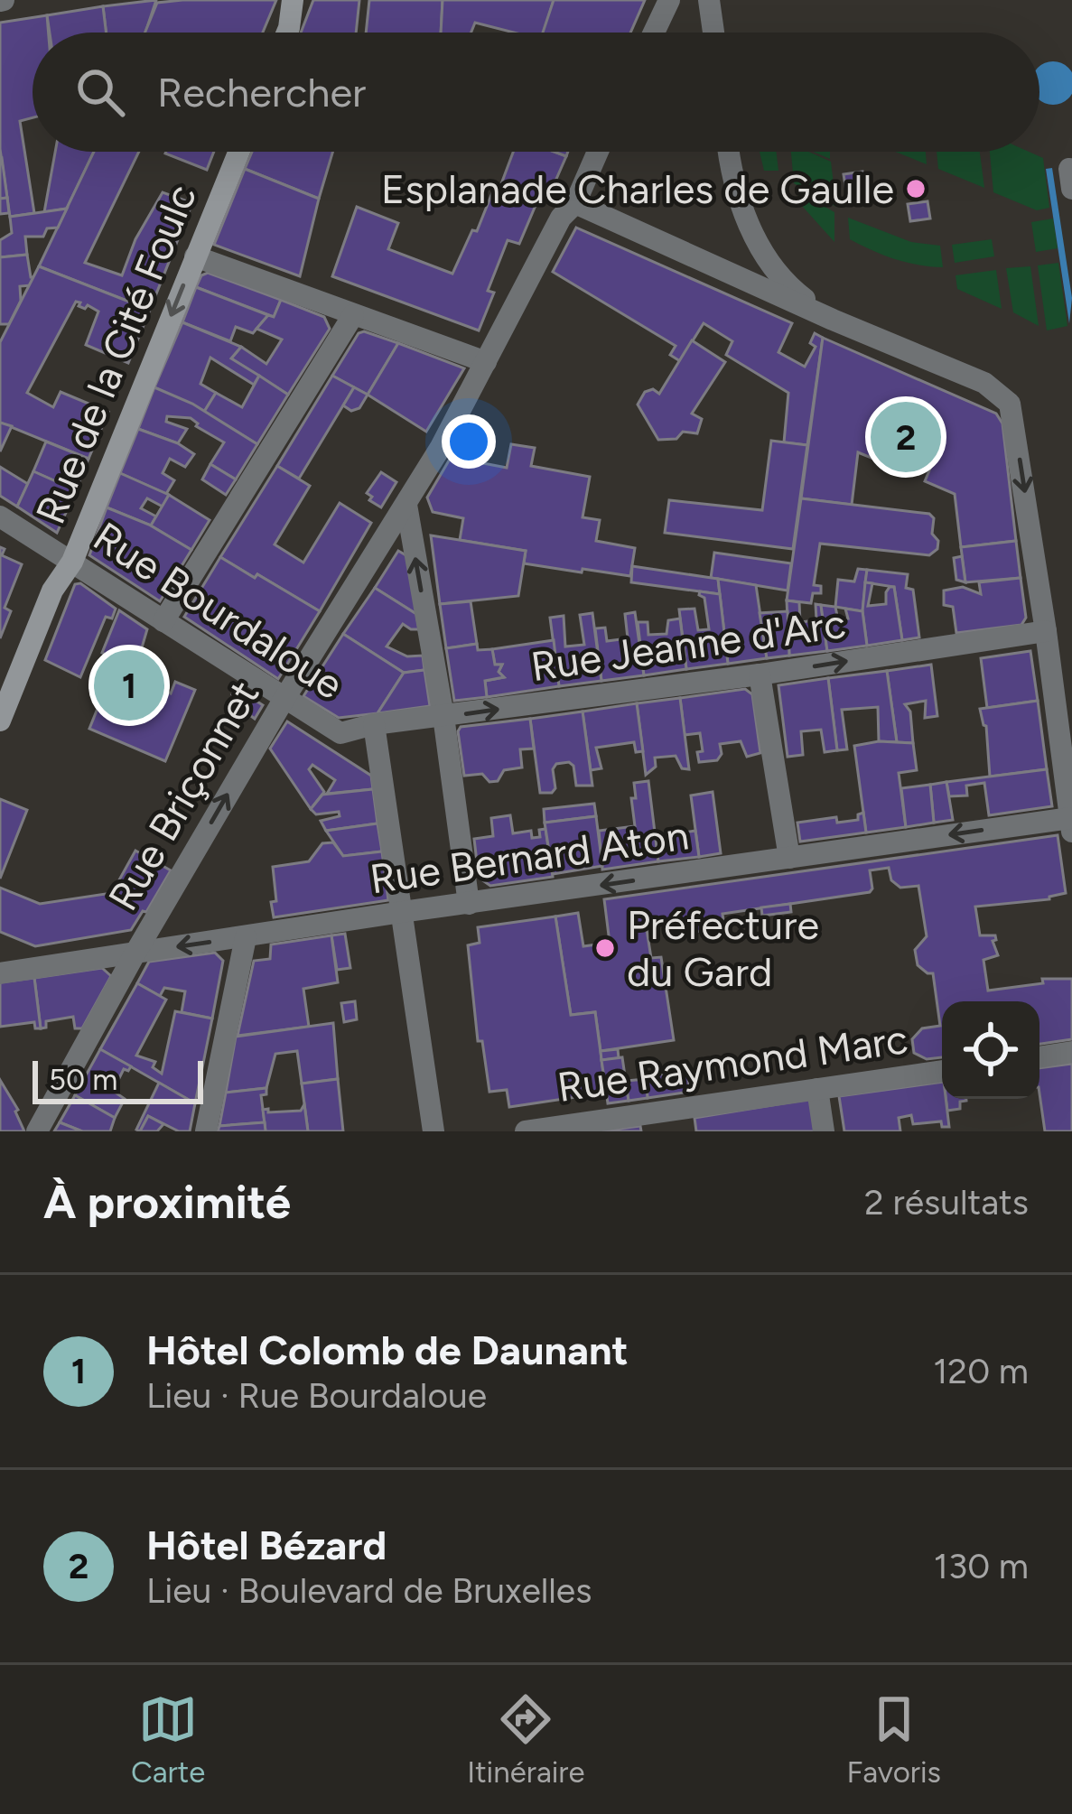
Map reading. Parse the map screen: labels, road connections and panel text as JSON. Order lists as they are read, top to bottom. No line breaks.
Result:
{"streets":{"street":["Rue de la Cité Foulc","Rue Bourdaloue","Rue Jeanne d'Arc","Rue Briçonnet","Rue Bernard Aton","Rue Raymond Marc"]},"crossings":[["Rue de la Cité Foulc","Rue Bourdaloue"],["Rue Bourdaloue","Rue Jeanne d'Arc"],["Rue Bourdaloue","Rue Briçonnet"],["Rue Briçonnet","Rue Bernard Aton"]],"one_way":["Rue Jeanne d'Arc","Rue Bernard Aton"],"places":["Esplanade Charles de Gaulle","Préfecture du Gard"],"scale_bar":"50 m","page":{"search":"Rechercher","pins":["2","1"],"scale":"50 m","heading":["À proximité","2 résultats"],"list":[{"mark":"1","name":"Hôtel Colomb de Daunant","note":"Lieu · Rue Bourdaloue","value":"120 m"},{"mark":"2","name":"Hôtel Bézard","note":"Lieu · Boulevard de Bruxelles","value":"130 m"}],"nav":["Carte","Itinéraire","Favoris"]}}
